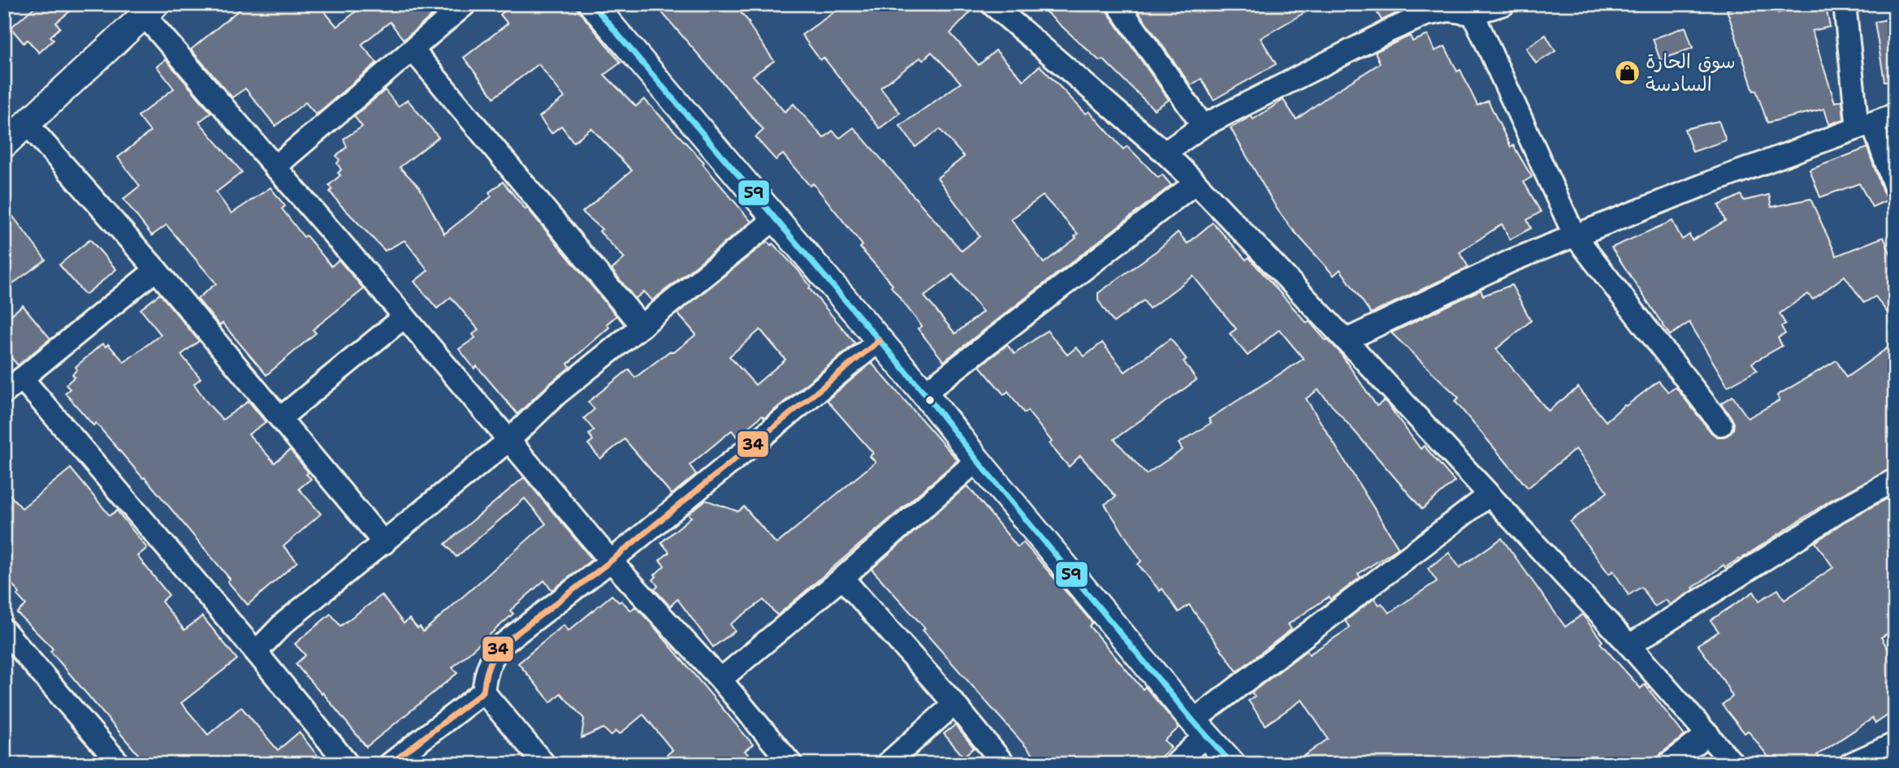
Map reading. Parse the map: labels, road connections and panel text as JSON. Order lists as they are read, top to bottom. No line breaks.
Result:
{"places":{"shop":["سوق الحارة السادسة"]},"lines":["transit line 59","transit line 34"]}
